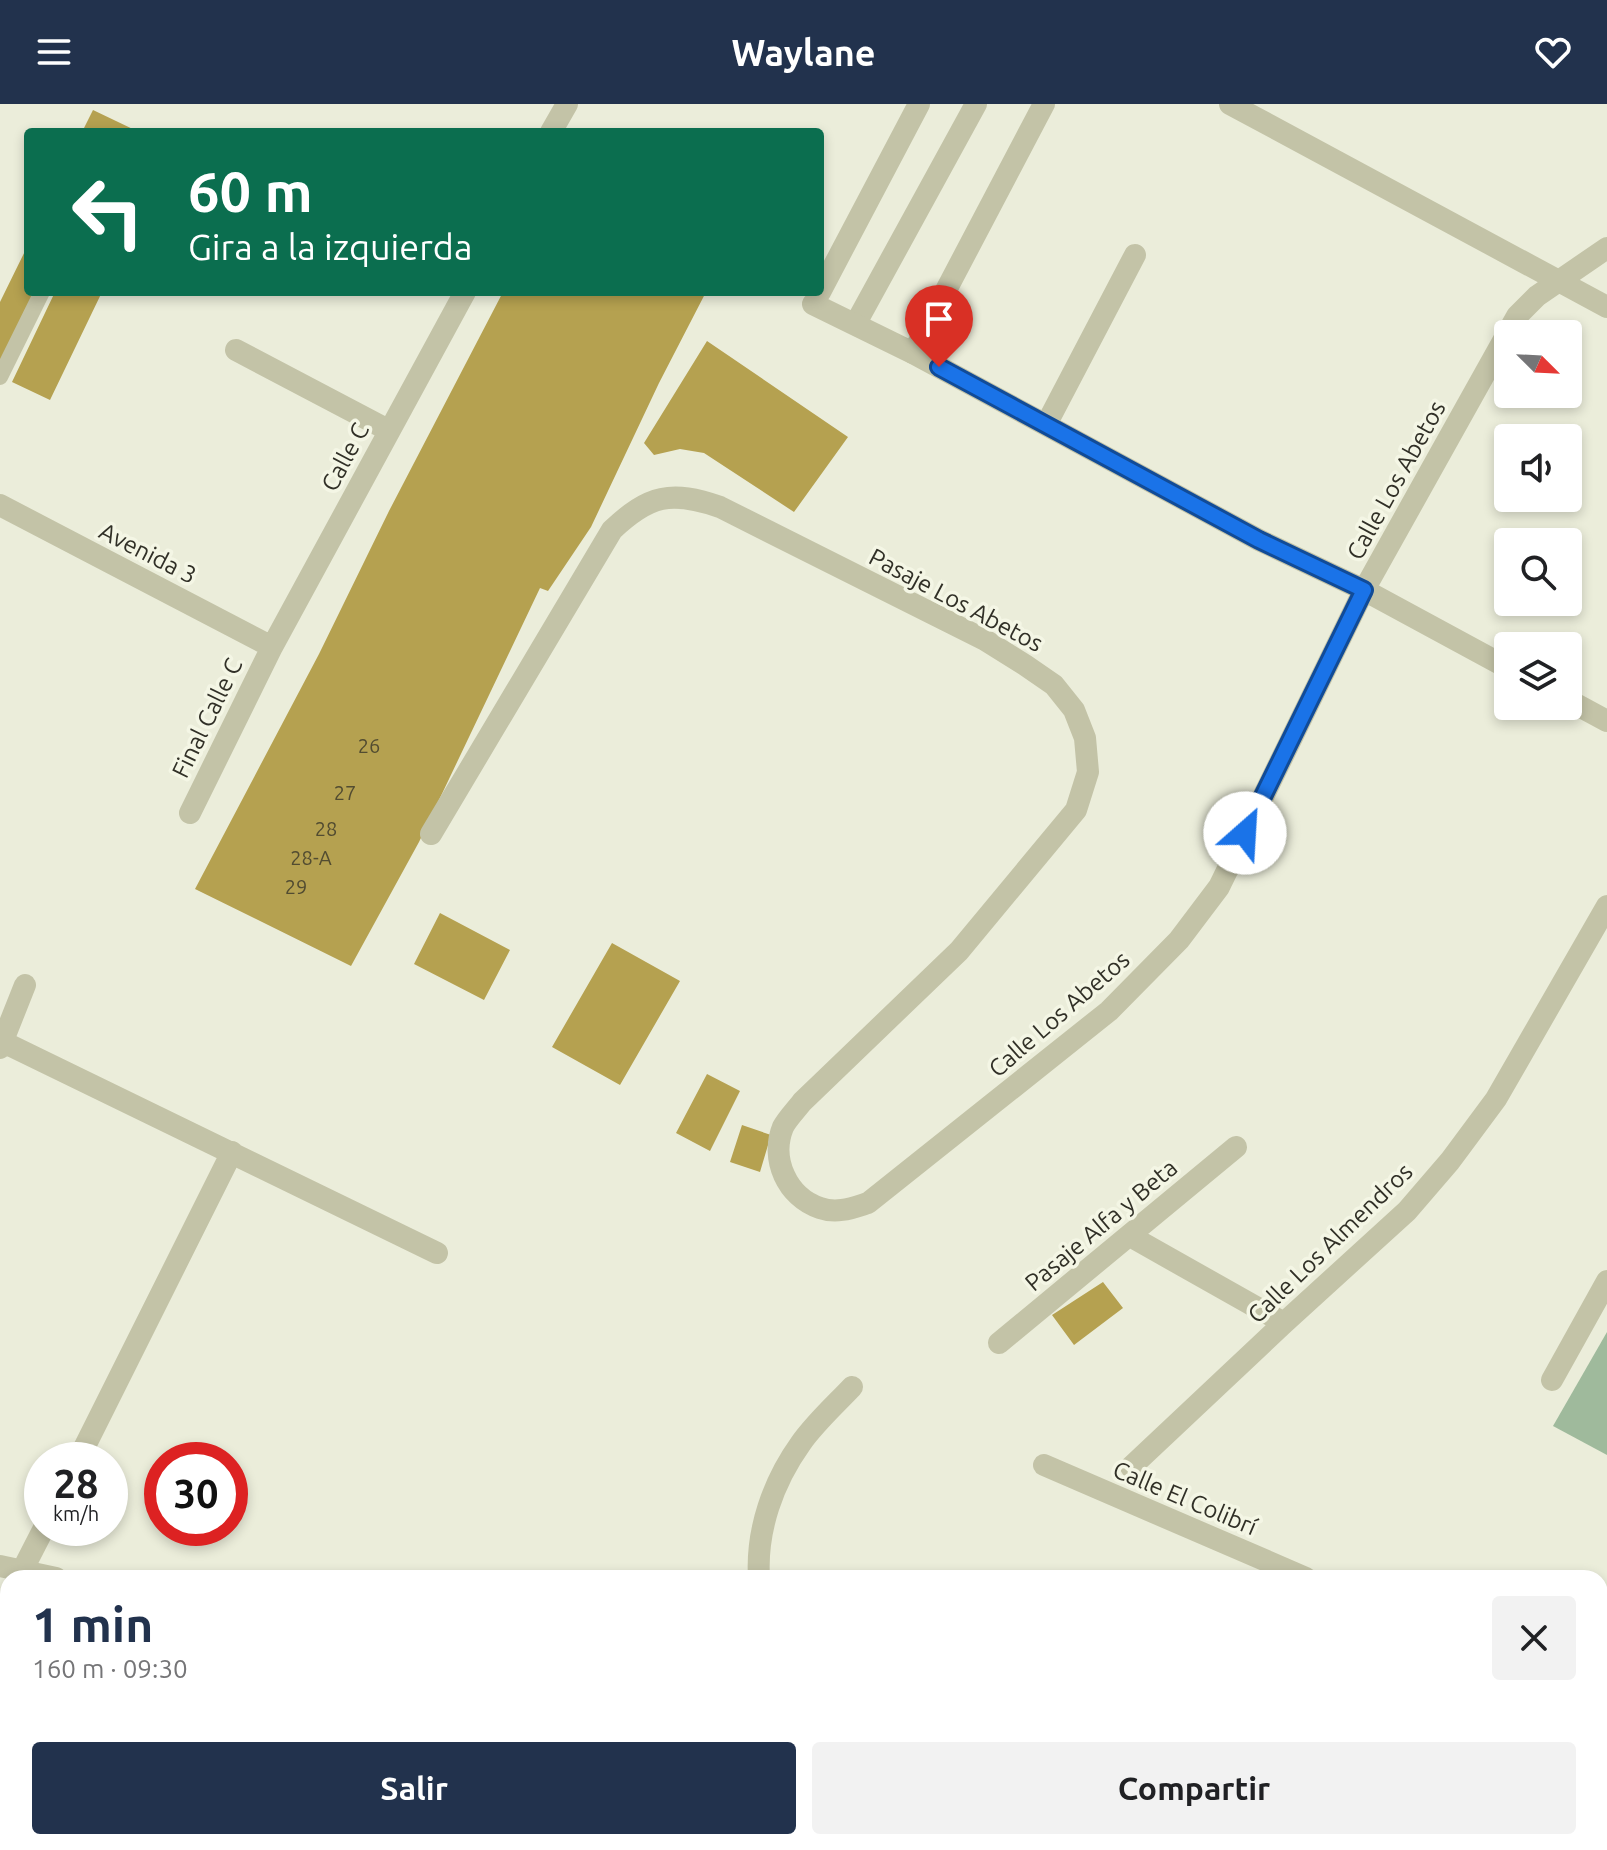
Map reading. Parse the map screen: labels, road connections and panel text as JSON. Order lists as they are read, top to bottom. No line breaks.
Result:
{"streets":{"street":["Calle C","Calle Los Abetos","Avenida 3","Pasaje Los Abetos","Final Calle C","Pasaje Alfa y Beta","Calle Los Almendros","Calle El Colibrí"]},"crossings":[["Calle C","Avenida 3"],["Calle C","Final Calle C"],["Calle Los Abetos","Pasaje Los Abetos"],["Avenida 3","Final Calle C"]],"house_numbers":["26","27","28","28-A","29"],"north":"bottom right","page":{"header":"Waylane","turn":["60 m","Gira a la izquierda"],"speed":"28 km/h","limit":"30","heading":["1 min","160 m · 09:30"],"buttons":["Salir","Compartir"]}}
